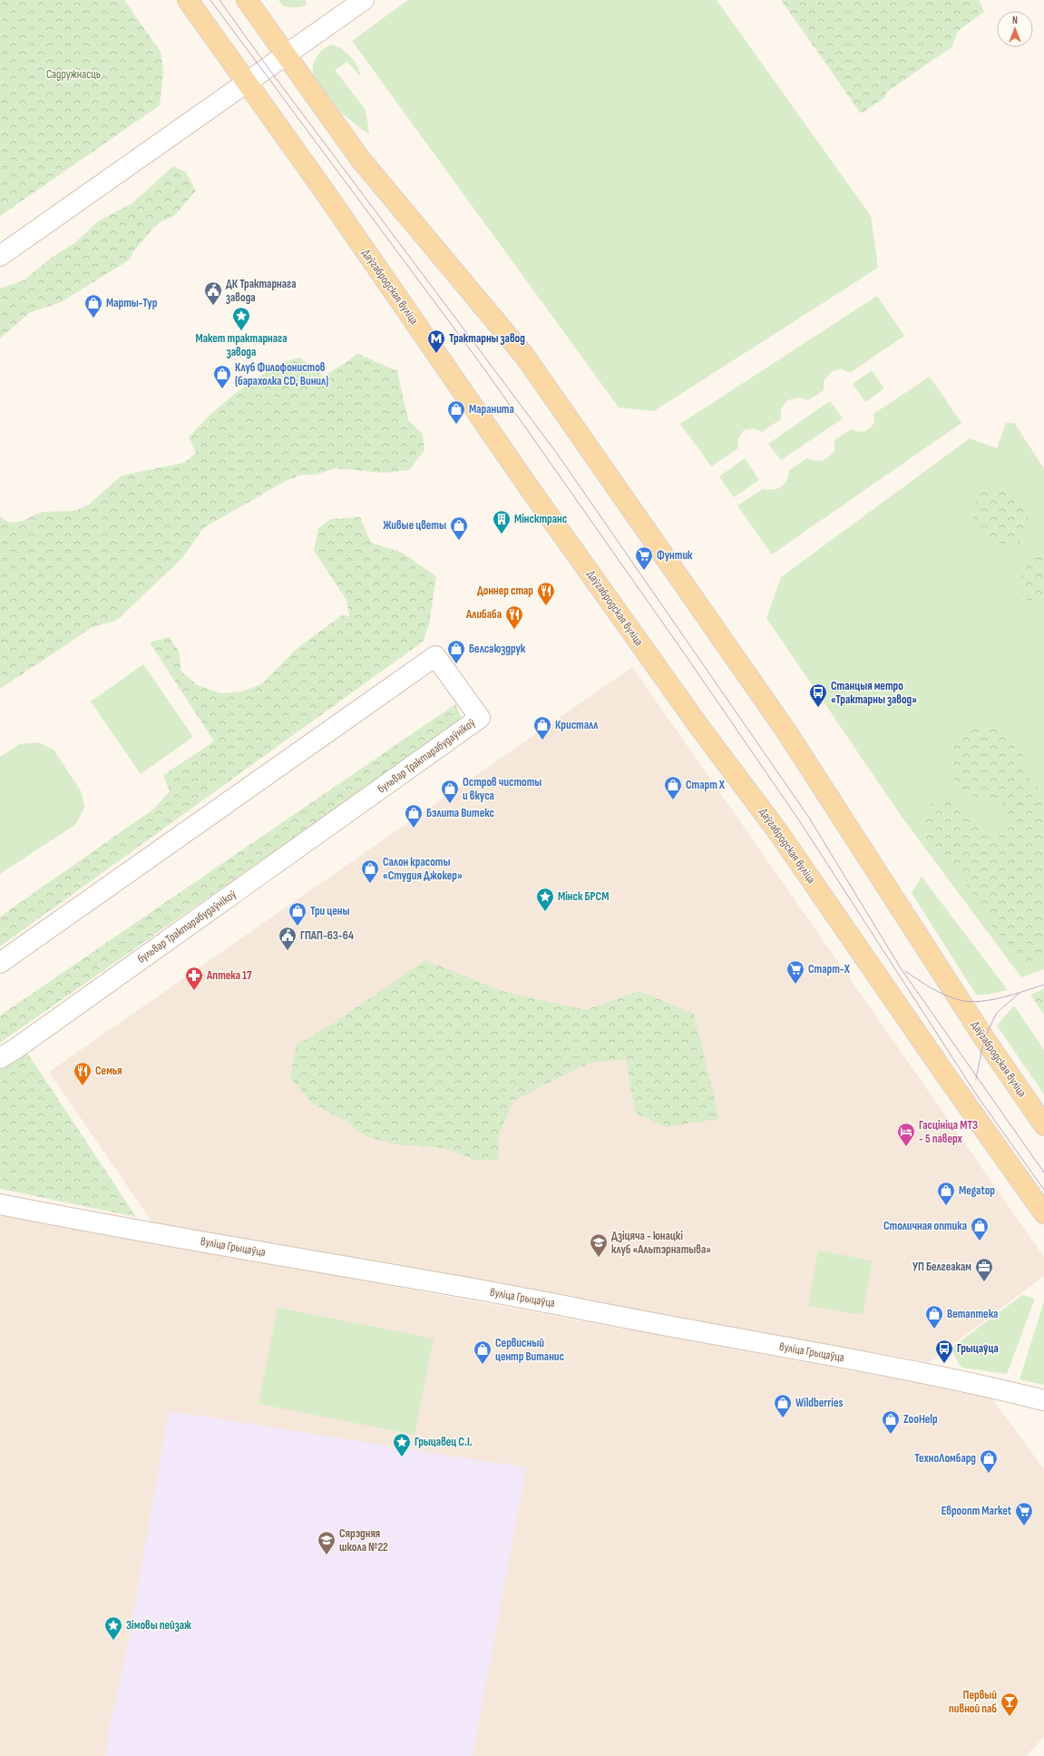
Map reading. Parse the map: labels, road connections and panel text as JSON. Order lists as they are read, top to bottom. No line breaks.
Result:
{"streets":{"main road":["Даўгабродская вуліца"],"street":["бульвар Трактарабудаўнікоў","вуліца Грыцаўца"]},"parks":["Садружнасць"],"places":{"public building":["ДК Трактарнага завода","ГПАП-63-64"],"shop":["Марты-Тур","Клуб Филофонистов (барахолка CD, Винил)","Маранита","Живые цветы","Белсаюздрук","Кристалл","Старт Х","Остров чистоты и вкуса","Бэлита Витекс","Салон красоты «Студия Джокер»","Три цены","Megatop","Столичная оптика","Ветаптека","Сервисный центр Витанис","Wildberries","ZooHelp","ТехноЛомбард"],"place":["Макет трактарнага завода","Мінск БРСМ","Грыцавец С.І.","Зімовы пейзаж"],"metro station":["Трактарны завод"],"building":["Мінсктранс"],"supermarket":["Фунтик","Старт-X","Евроопт Market"],"restaurant":["Доннер стар","Алибаба","Семья"],"bus stop":["Станцыя метро «Трактарны завод»","Грыцаўца"],"pharmacy":["Аптека 17"],"hotel":["Гасцініца МТЗ - 5 паверх"],"school or university":["Дзіцяча - юнацкі клуб «Альтэрнатыва»","Сярэдняя школа №22"],"office":["УП Белгеакам"],"bar":["Первый пивной паб"]},"north":"top"}
